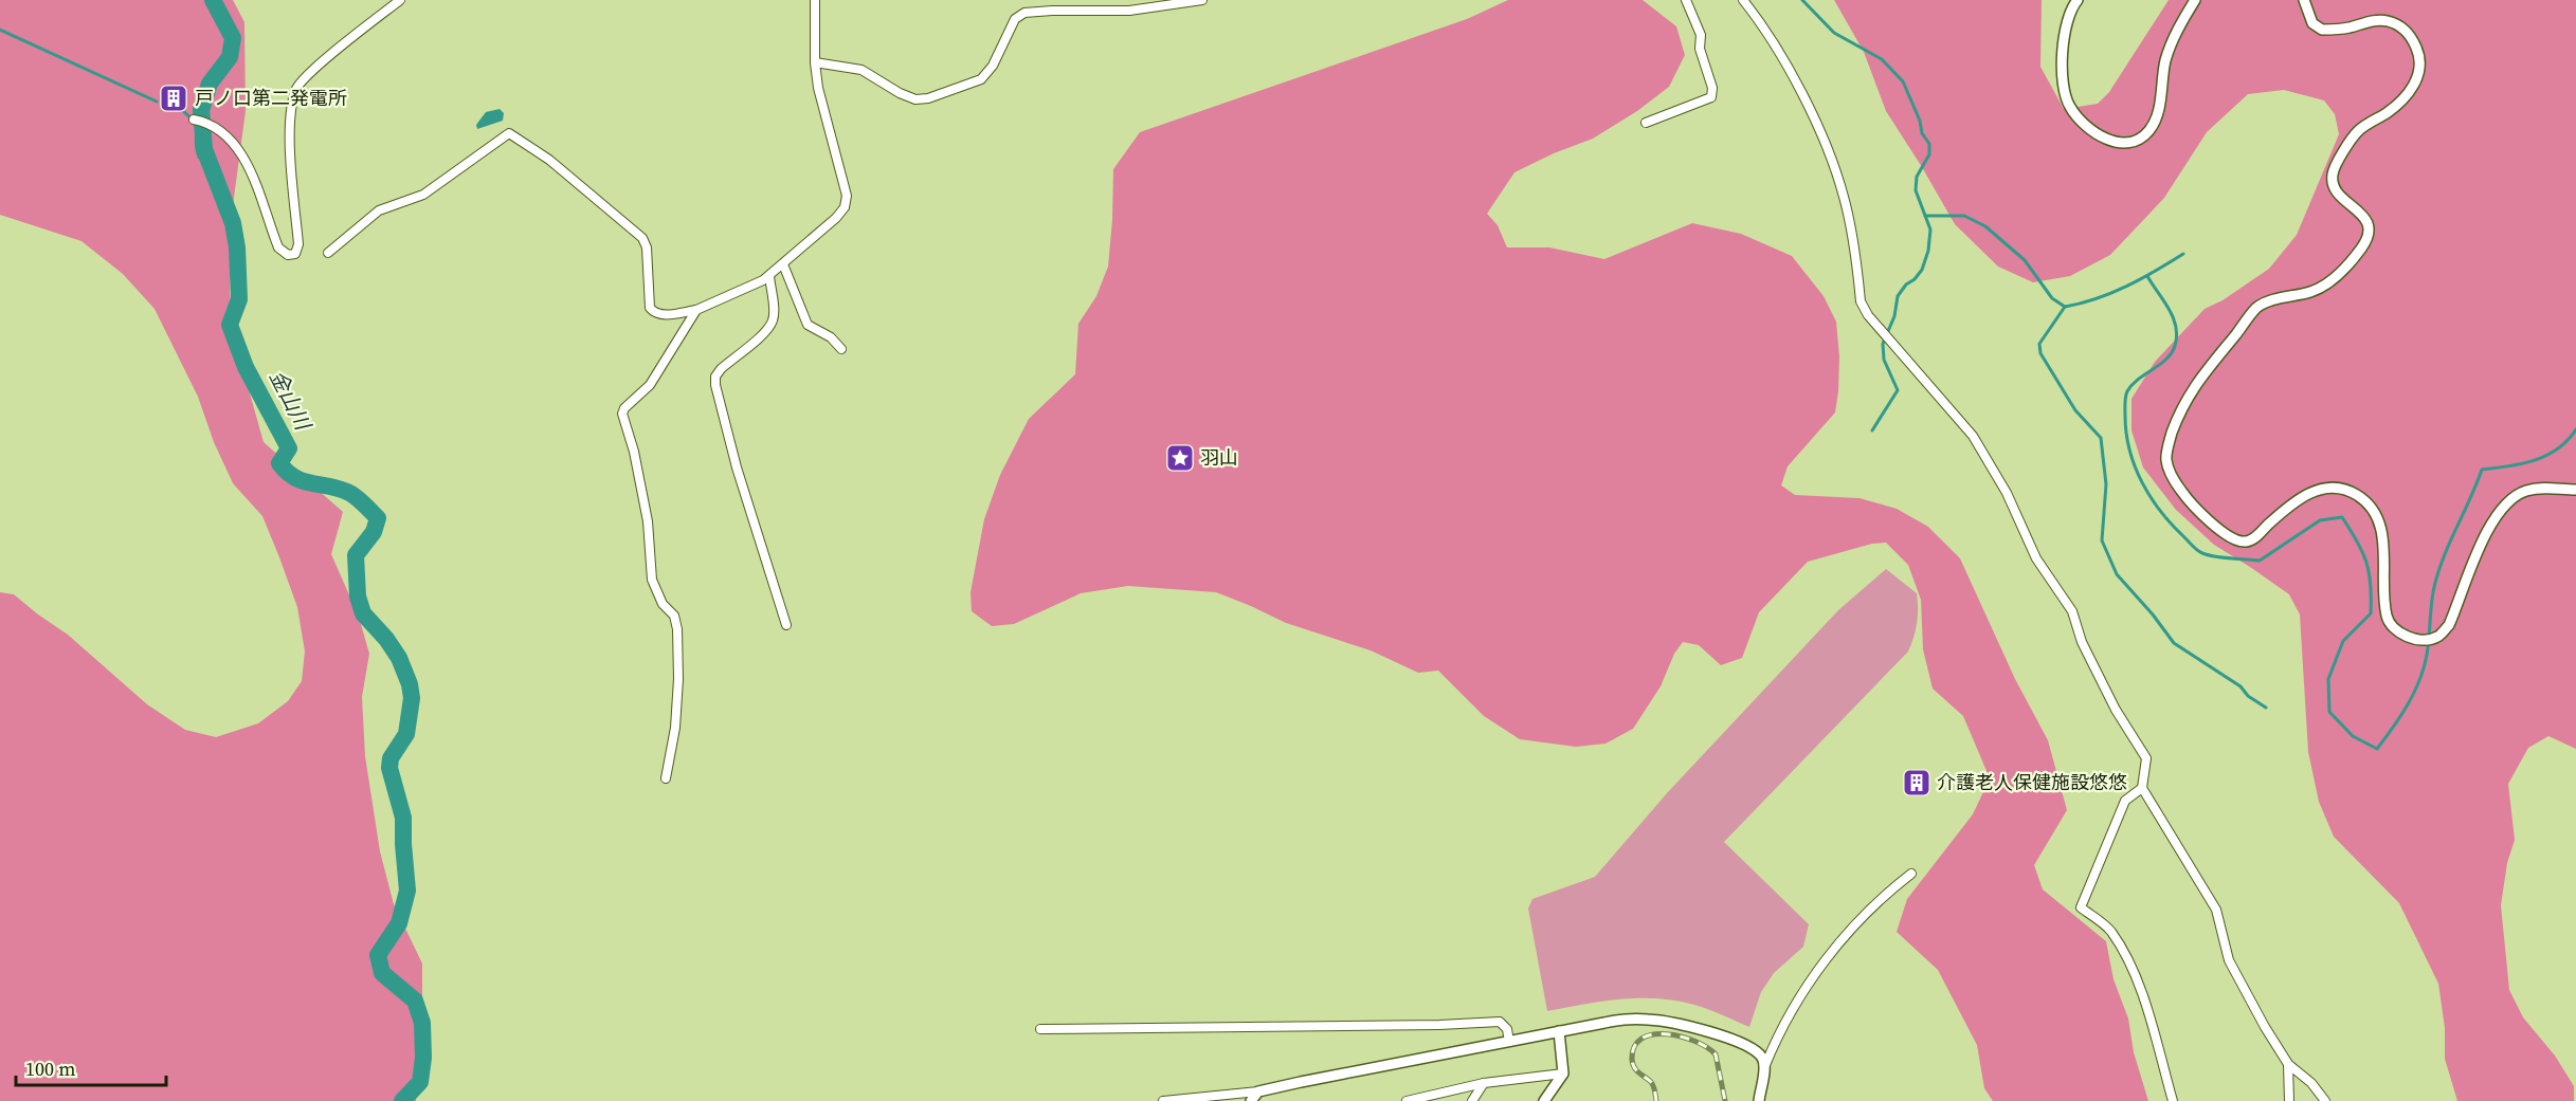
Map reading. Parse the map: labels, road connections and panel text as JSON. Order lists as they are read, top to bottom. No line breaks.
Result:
{"water":["金山川"],"places":{"building":["戸ノ口第二発電所","介護老人保健施設悠悠"],"place":["羽山"]},"scale_bar":"100 m"}
